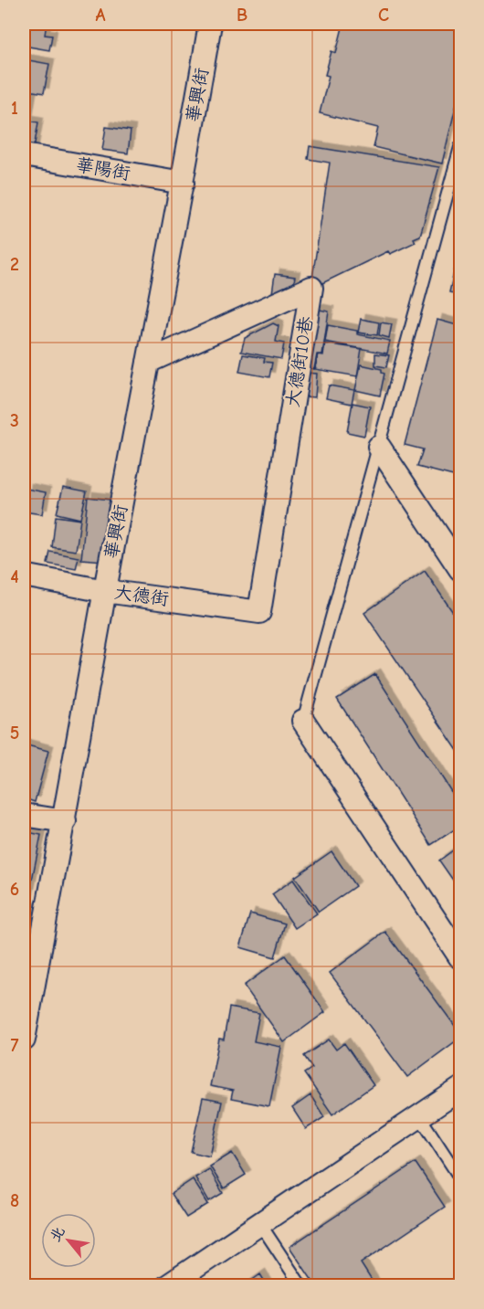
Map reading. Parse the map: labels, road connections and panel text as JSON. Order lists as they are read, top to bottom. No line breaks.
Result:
{"streets":{"street":["華興街","華陽街","大德街10巷","大德街"]},"crossings":[["華興街","華陽街"],["華興街","大德街10巷"],["華興街","大德街"],["大德街10巷","大德街"]],"north":"top left","grid":{"columns":["A","B","C"],"rows":["1","2","3","4","5","6","7","8"]}}
